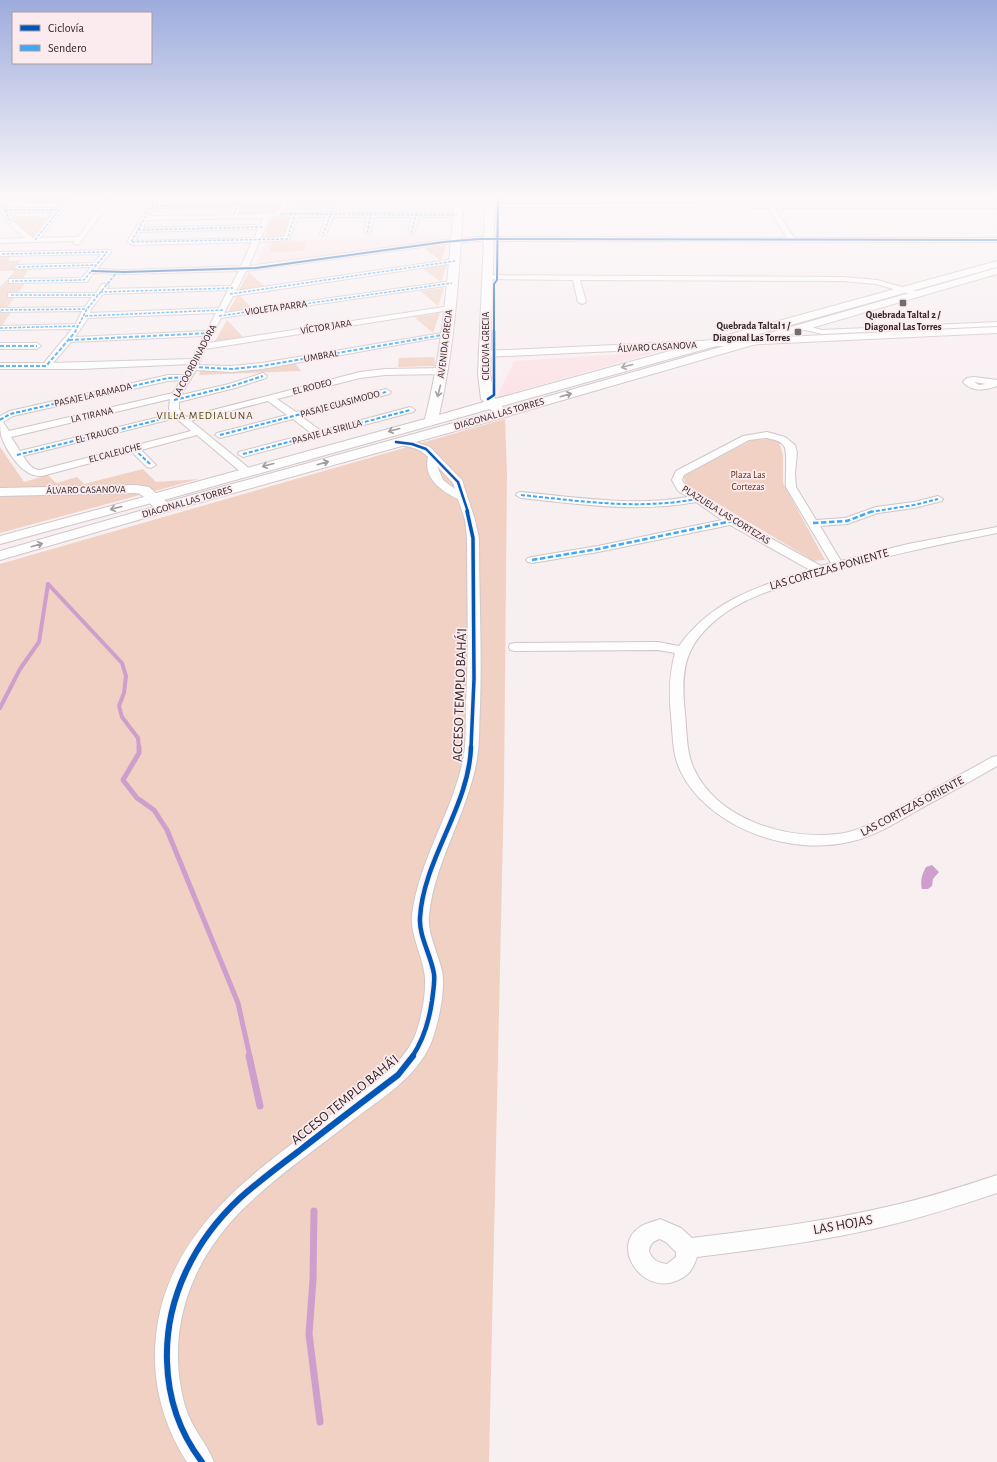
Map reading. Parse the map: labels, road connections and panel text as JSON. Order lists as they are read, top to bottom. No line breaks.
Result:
{"streets":{"main road":["AVENIDA GRECIA","DIAGONAL LAS TORRES"],"street":["VIOLETA PARRA","VÍCTOR JARA","ÁLVARO CASANOVA","UMBRAL","LA COORDINADORA","EL RODEO","PASAJE LA RAMADA","PASAJE CUASIMODO","LA TIRANA","PASAJE LA SIRILLA","EL TRAUCO","EL CALEUCHE","PLAZUELA LAS CORTEZAS","LAS CORTEZAS PONIENTE","ACCESO TEMPLO BAHÁ'I","LAS CORTEZAS ORIENTE","LAS HOJAS"],"cycle path":["CICLOVIA GRECIA"]},"crossings":[["VIOLETA PARRA","AVENIDA GRECIA"],["VIOLETA PARRA","LA COORDINADORA"],["VÍCTOR JARA","AVENIDA GRECIA"],["VÍCTOR JARA","LA COORDINADORA"],["AVENIDA GRECIA","UMBRAL"],["AVENIDA GRECIA","EL RODEO"],["AVENIDA GRECIA","DIAGONAL LAS TORRES"],["ÁLVARO CASANOVA","DIAGONAL LAS TORRES"],["UMBRAL","LA COORDINADORA"],["LA COORDINADORA","EL RODEO"],["LA COORDINADORA","PASAJE LA RAMADA"],["LA COORDINADORA","LA TIRANA"],["LA COORDINADORA","EL TRAUCO"],["EL RODEO","EL TRAUCO"],["EL TRAUCO","EL CALEUCHE"],["PLAZUELA LAS CORTEZAS","LAS CORTEZAS PONIENTE"],["LAS CORTEZAS PONIENTE","LAS CORTEZAS ORIENTE"]],"districts":["VILLA MEDIALUNA"],"parks":["Plaza Las Cortezas"],"places":{"transit":["Quebrada Taltal 2 / Diagonal Las Torres","Quebrada Taltal 1 / Diagonal Las Torres"]},"legend":["Ciclovía","Sendero"]}
